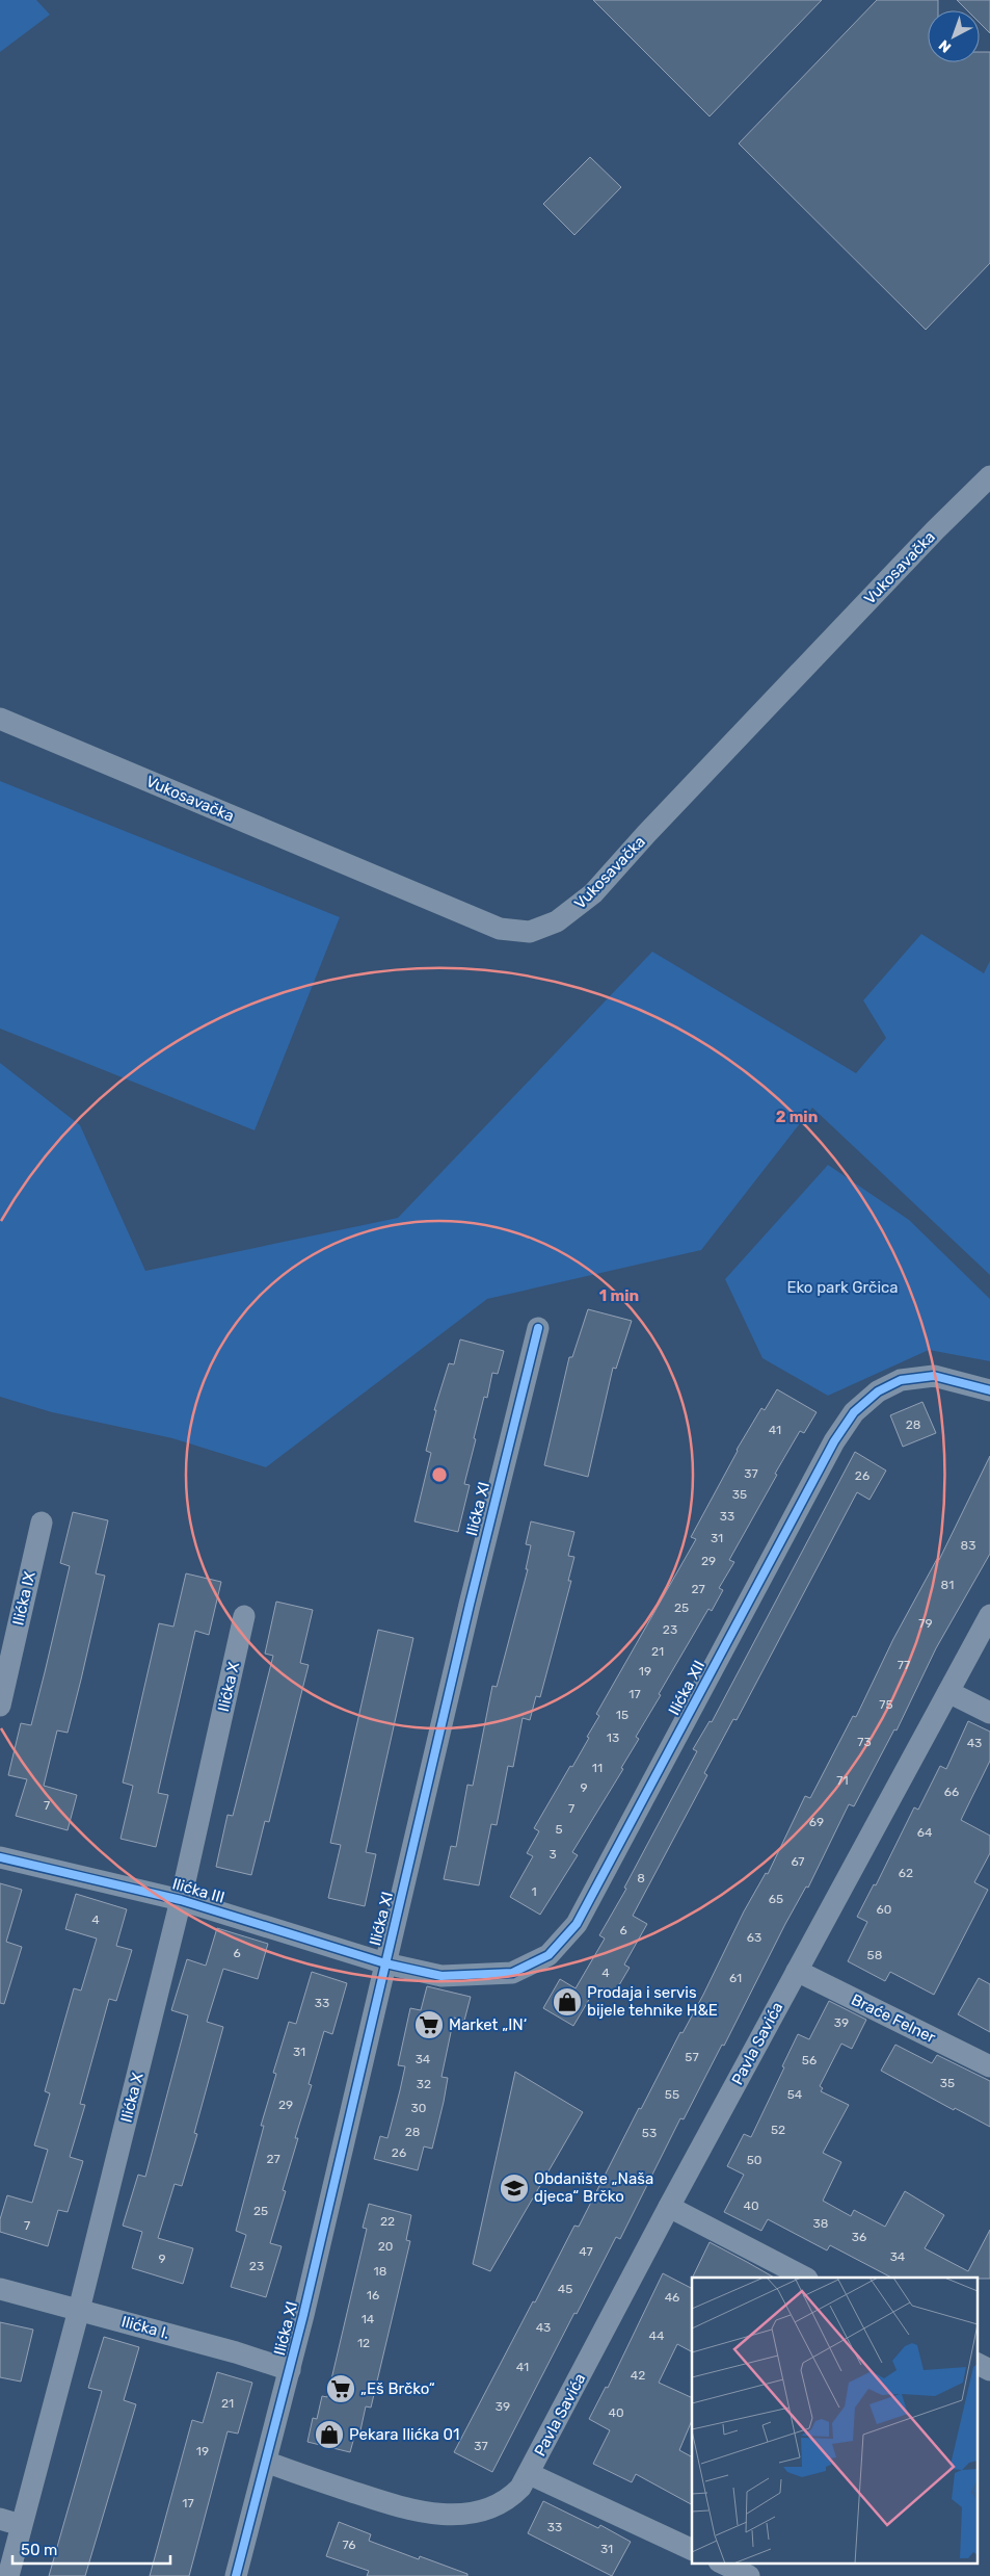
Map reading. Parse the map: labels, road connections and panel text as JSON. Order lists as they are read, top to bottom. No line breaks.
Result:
{"streets":{"street":["Vukosavačka","Ilićka XI","Ilićka IX","Ilićka X","Ilićka XII","Ilićka III","Braće Felner","Pavla Savića","Ilićka I."]},"crossings":[["Ilićka XI","Ilićka XII"],["Ilićka XI","Ilićka III"],["Ilićka XI","Pavla Savića"],["Ilićka XI","Ilićka I."],["Ilićka X","Ilićka III"],["Ilićka X","Ilićka I."],["Ilićka XII","Ilićka III"],["Braće Felner","Pavla Savića"]],"parks":["Eko park Grčica"],"places":{"shop":["Prodaja i servis bijele tehnike H&E","Pekara Ilićka 01"],"supermarket":["Market „IN‘","„Eš Brčko“"],"school or university":["Obdanište „Naša djeca“ Brčko"]},"house_numbers":["28","41","37","26","35","33","31","83","29","81","27","25","79","23","21","77","19","17","75","15","13","73","43","11","71","9","66","7","7","69","5","64","3","67","62","8","1","65","60","4","6","63","6","58","4","61","33","39","31","57","34","56","35","32","55","54","29","30","52","28","53","26","27","50","40","25","22","38","7","36","20","47","34","9","23","18","45","16","46","14","43","44","12","41","42","21","39","40","37","19","17","33","76","31"],"scale_bar":"50 m","north":"bottom left","rings":["2 min","1 min"]}
